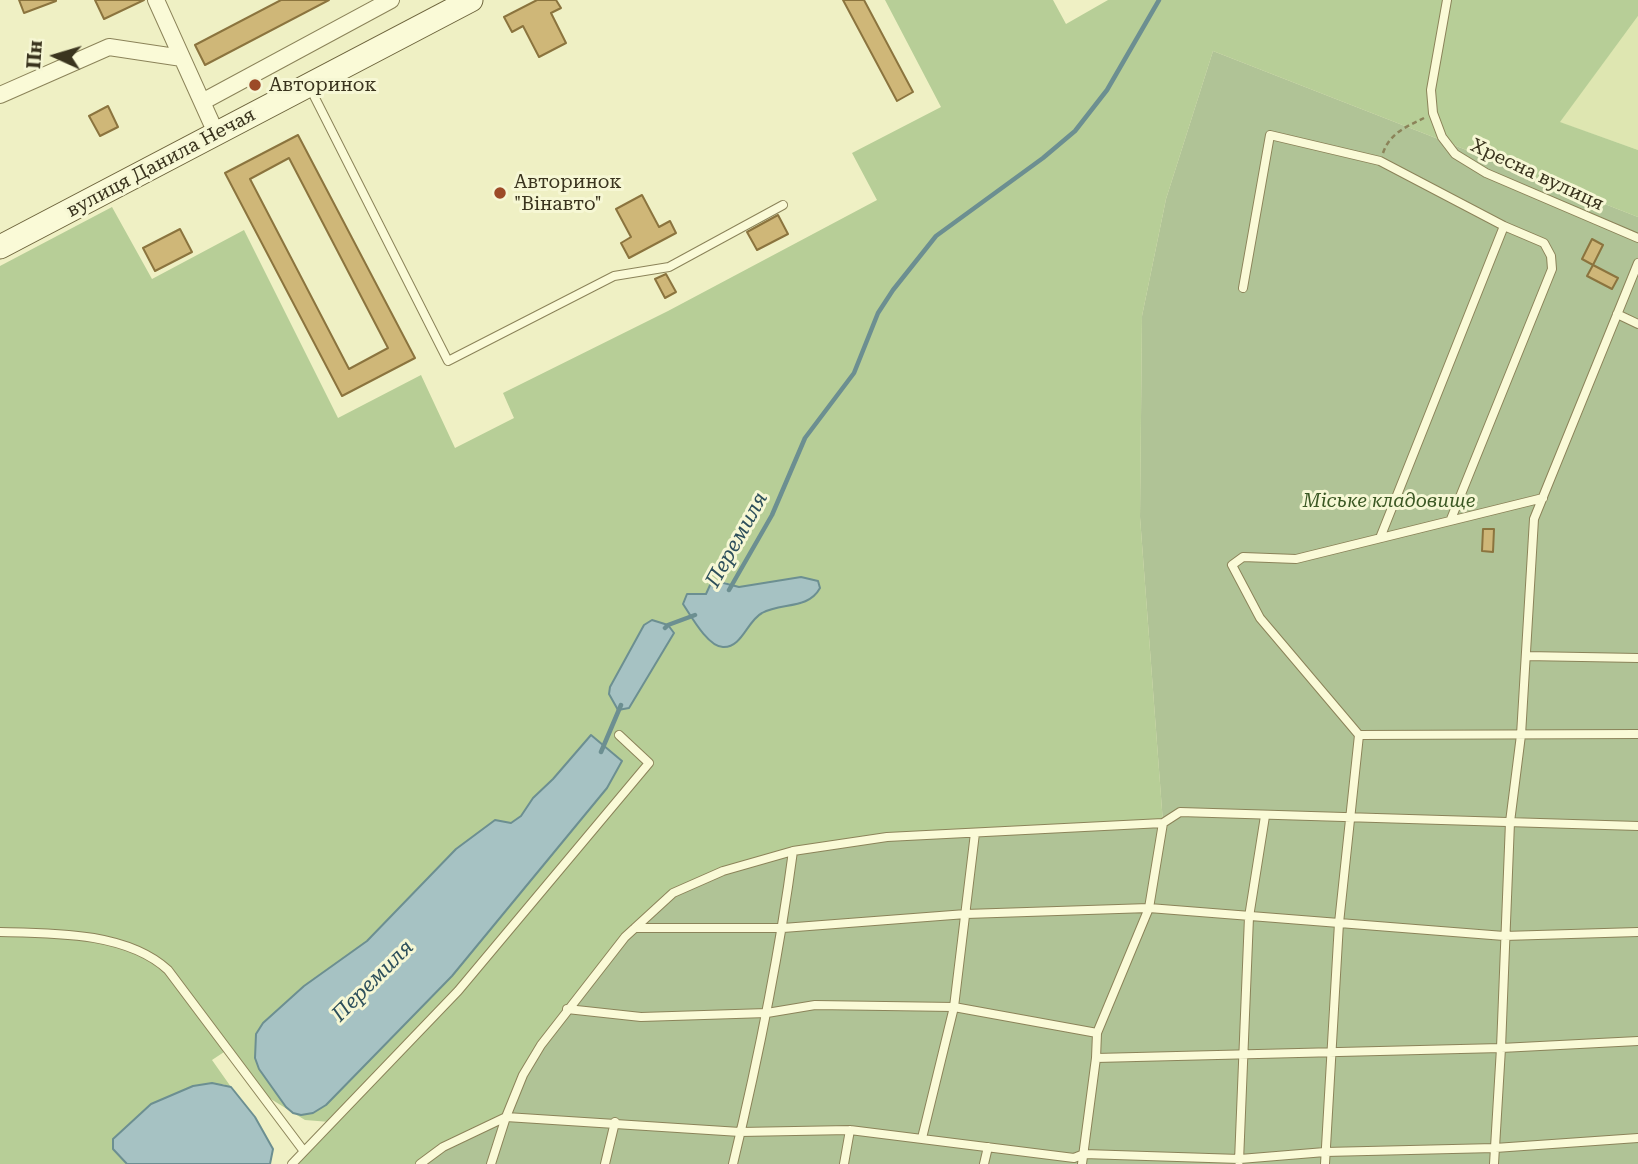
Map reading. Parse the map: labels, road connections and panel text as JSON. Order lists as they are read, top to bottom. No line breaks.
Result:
{"streets":{"main road":["вулиця Данила Нечая"],"lane":["Хресна вулиця"]},"water":["Перемиля"],"parks":["Міське кладовище"],"places":["Авторинок","Авторинок \"Вінавто\""],"north":"left"}
